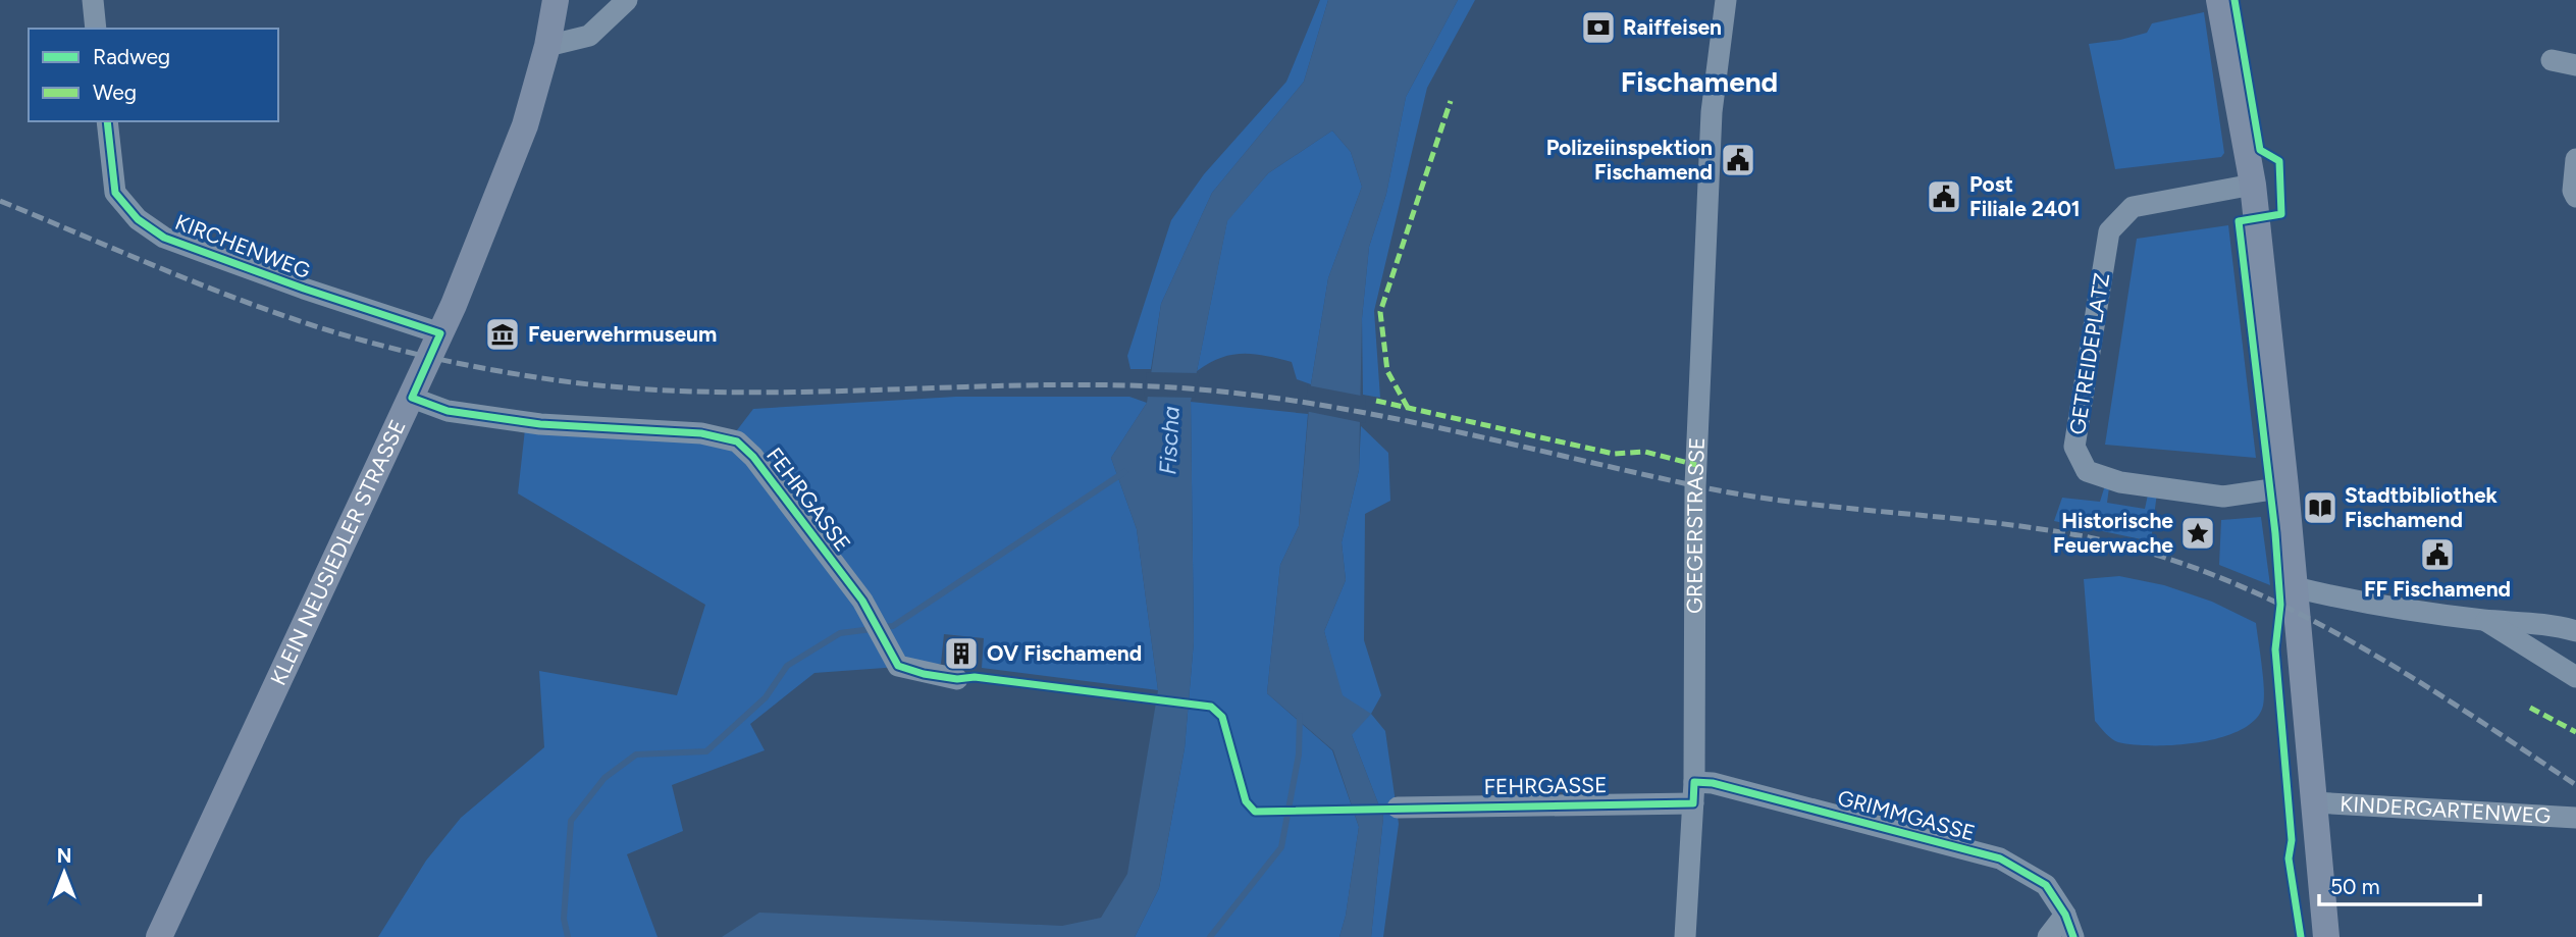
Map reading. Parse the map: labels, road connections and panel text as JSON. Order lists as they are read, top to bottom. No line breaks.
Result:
{"streets":{"main road":["KLEIN NEUSIEDLER STRASSE"],"street":["KIRCHENWEG","GETREIDEPLATZ","FEHRGASSE","GREGERSTRASSE","KINDERGARTENWEG","GRIMMGASSE"]},"crossings":[["KIRCHENWEG","KLEIN NEUSIEDLER STRASSE"],["FEHRGASSE","GREGERSTRASSE"],["FEHRGASSE","KLEIN NEUSIEDLER STRASSE"],["FEHRGASSE","GRIMMGASSE"],["GREGERSTRASSE","GRIMMGASSE"]],"districts":["Fischamend"],"water":["Fischa"],"places":{"bank":["Raiffeisen"],"public building":["Polizeiinspektion Fischamend","Post Filiale 2401","FF Fischamend"],"museum":["Feuerwehrmuseum"],"library":["Stadtbibliothek Fischamend"],"place":["Historische Feuerwache"],"building":["OV Fischamend"]},"legend":["Radweg","Weg"],"scale_bar":"50 m","north":"top"}
